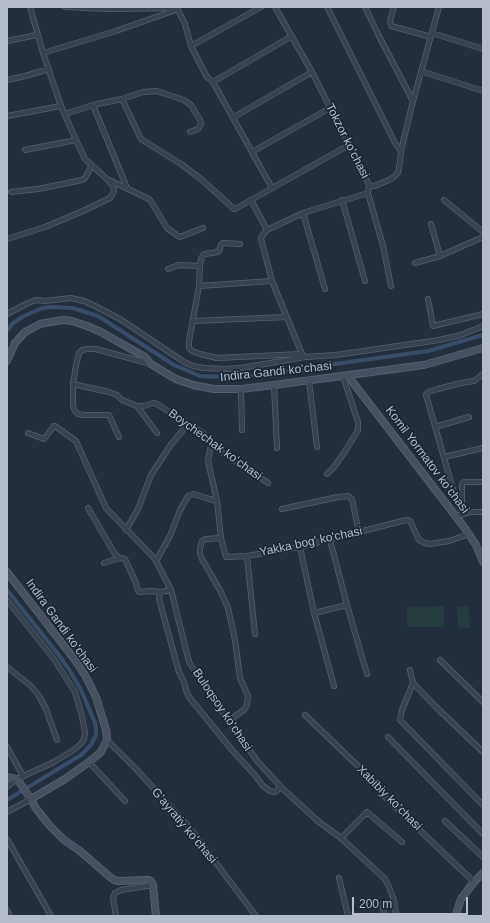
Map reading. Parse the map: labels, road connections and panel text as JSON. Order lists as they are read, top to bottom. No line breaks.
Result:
{"streets":{"street":["Tokzor koʻchasi","Indira Gandi koʻchasi","Boychechak koʻchasi","Komil Yormatov koʻchasi","Yakka bog' ko'chasi","Buloqsoy koʻchasi","Xabibiy koʻchasi","Gʻayratiy koʻchasi"]},"crossings":[["Indira Gandi koʻchasi","Komil Yormatov koʻchasi"],["Indira Gandi koʻchasi","Gʻayratiy koʻchasi"],["Boychechak koʻchasi","Yakka bog' ko'chasi"],["Komil Yormatov koʻchasi","Yakka bog' ko'chasi"]],"scale_bar":"200 m"}
